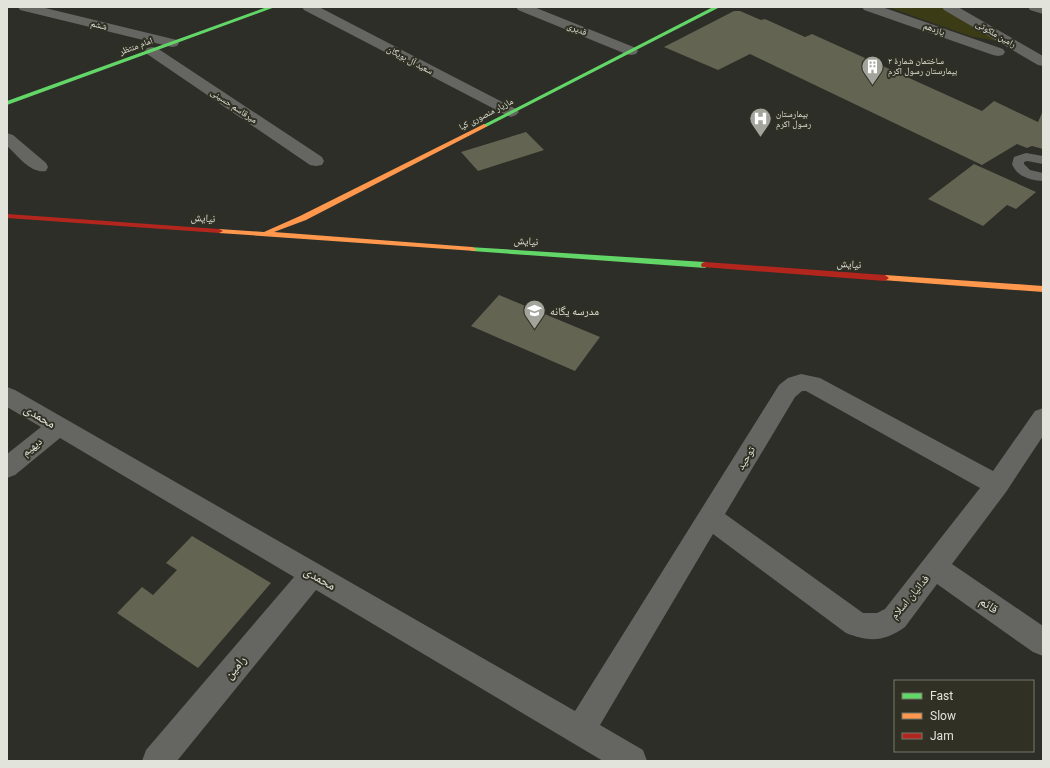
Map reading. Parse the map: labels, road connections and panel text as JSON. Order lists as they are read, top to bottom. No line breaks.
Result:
{"streets":{"main road":["امام منتظر","مازیار منصوری کیا","نیایش"],"street":["ششم","قدیری","یازدهم","رامین ملکوتی","سعید آل بویگان","میرقاسم حسینی","محمدی","دیهیم","توحید","فدائیان اسلام","قائم","رامین"]},"crossings":[["ششم","امام منتظر"],["قدیری","مازیار منصوری کیا"],["امام منتظر","میرقاسم حسینی"],["سعید آل بویگان","مازیار منصوری کیا"],["مازیار منصوری کیا","نیایش"],["محمدی","دیهیم"],["محمدی","توحید"],["محمدی","رامین"],["توحید","فدائیان اسلام"],["فدائیان اسلام","قائم"]],"places":{"building":["ساختمان شمارهٔ ۲ بیمارستان رسول اکرم"],"hospital":["بیمارستان رسول اکرم"],"school or university":["مدرسه یگانه"]},"legend":["Fast","Slow","Jam"]}
